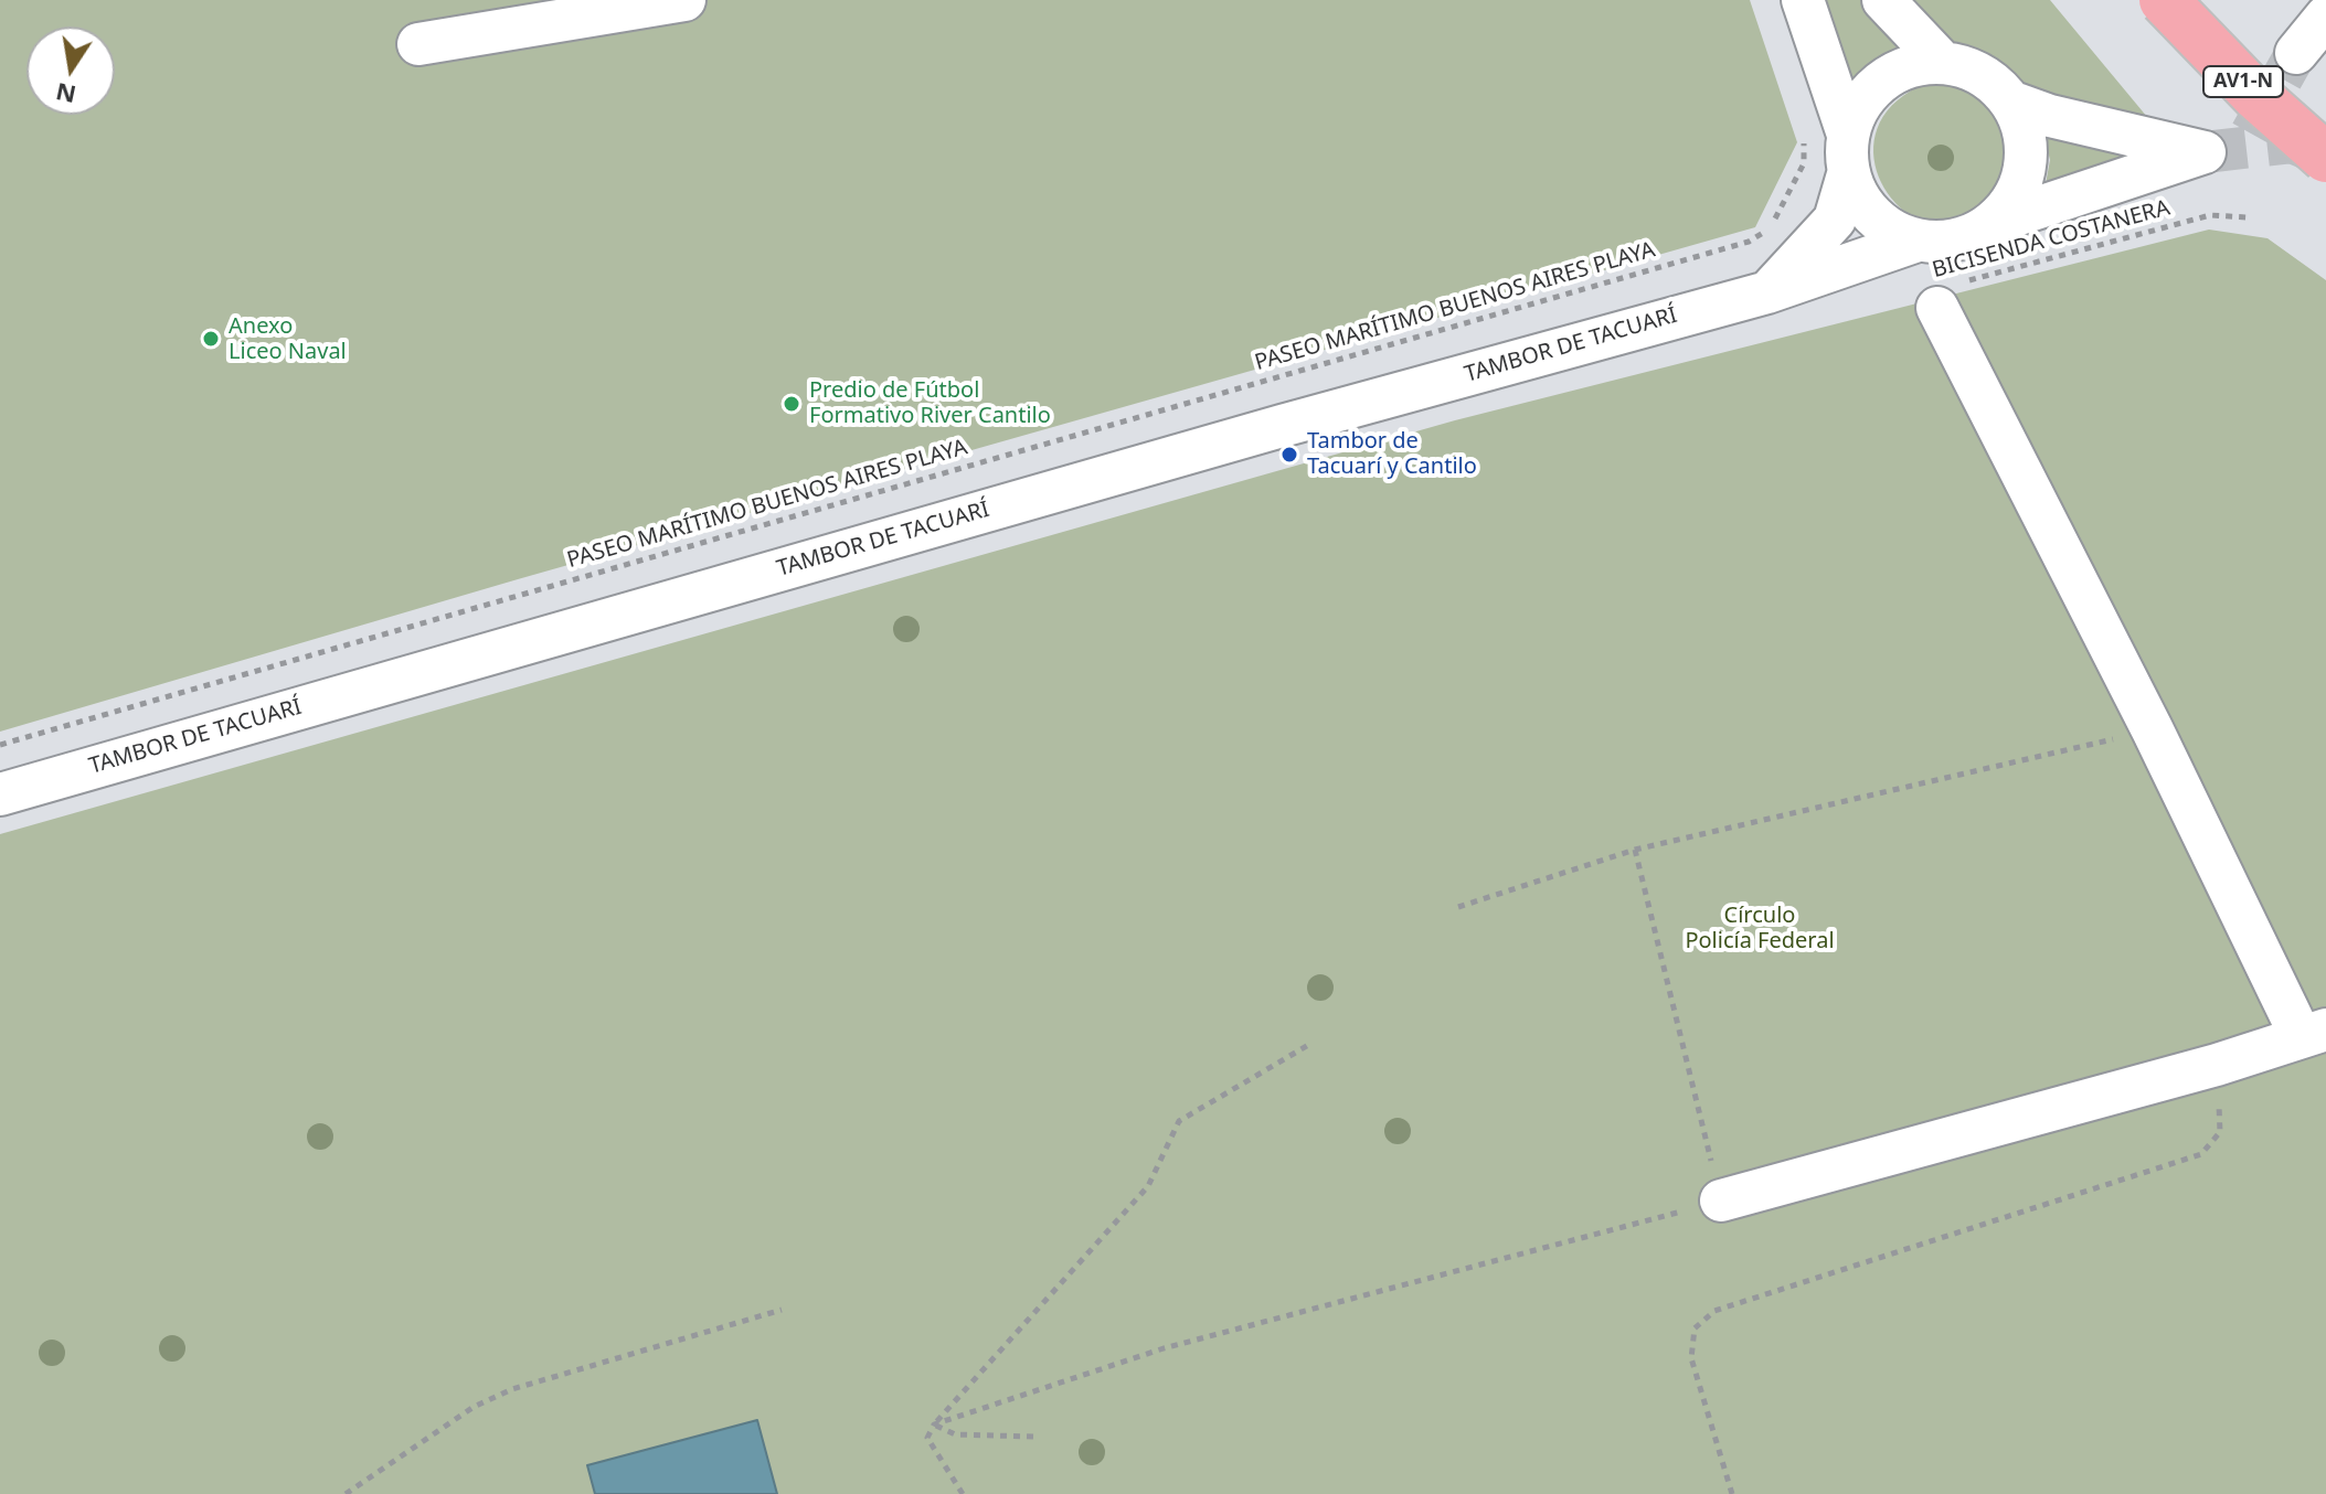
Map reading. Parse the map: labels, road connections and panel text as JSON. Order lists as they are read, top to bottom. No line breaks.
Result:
{"streets":{"highway":["AV1-N"],"street":["TAMBOR DE TACUARÍ"],"path":["BICISENDA COSTANERA","PASEO MARÍTIMO BUENOS AIRES PLAYA"]},"parks":["Círculo Policía Federal"],"places":["Anexo Liceo Naval","Predio de Fútbol Formativo River Cantilo","Tambor de Tacuarí y Cantilo"],"north":"bottom"}
